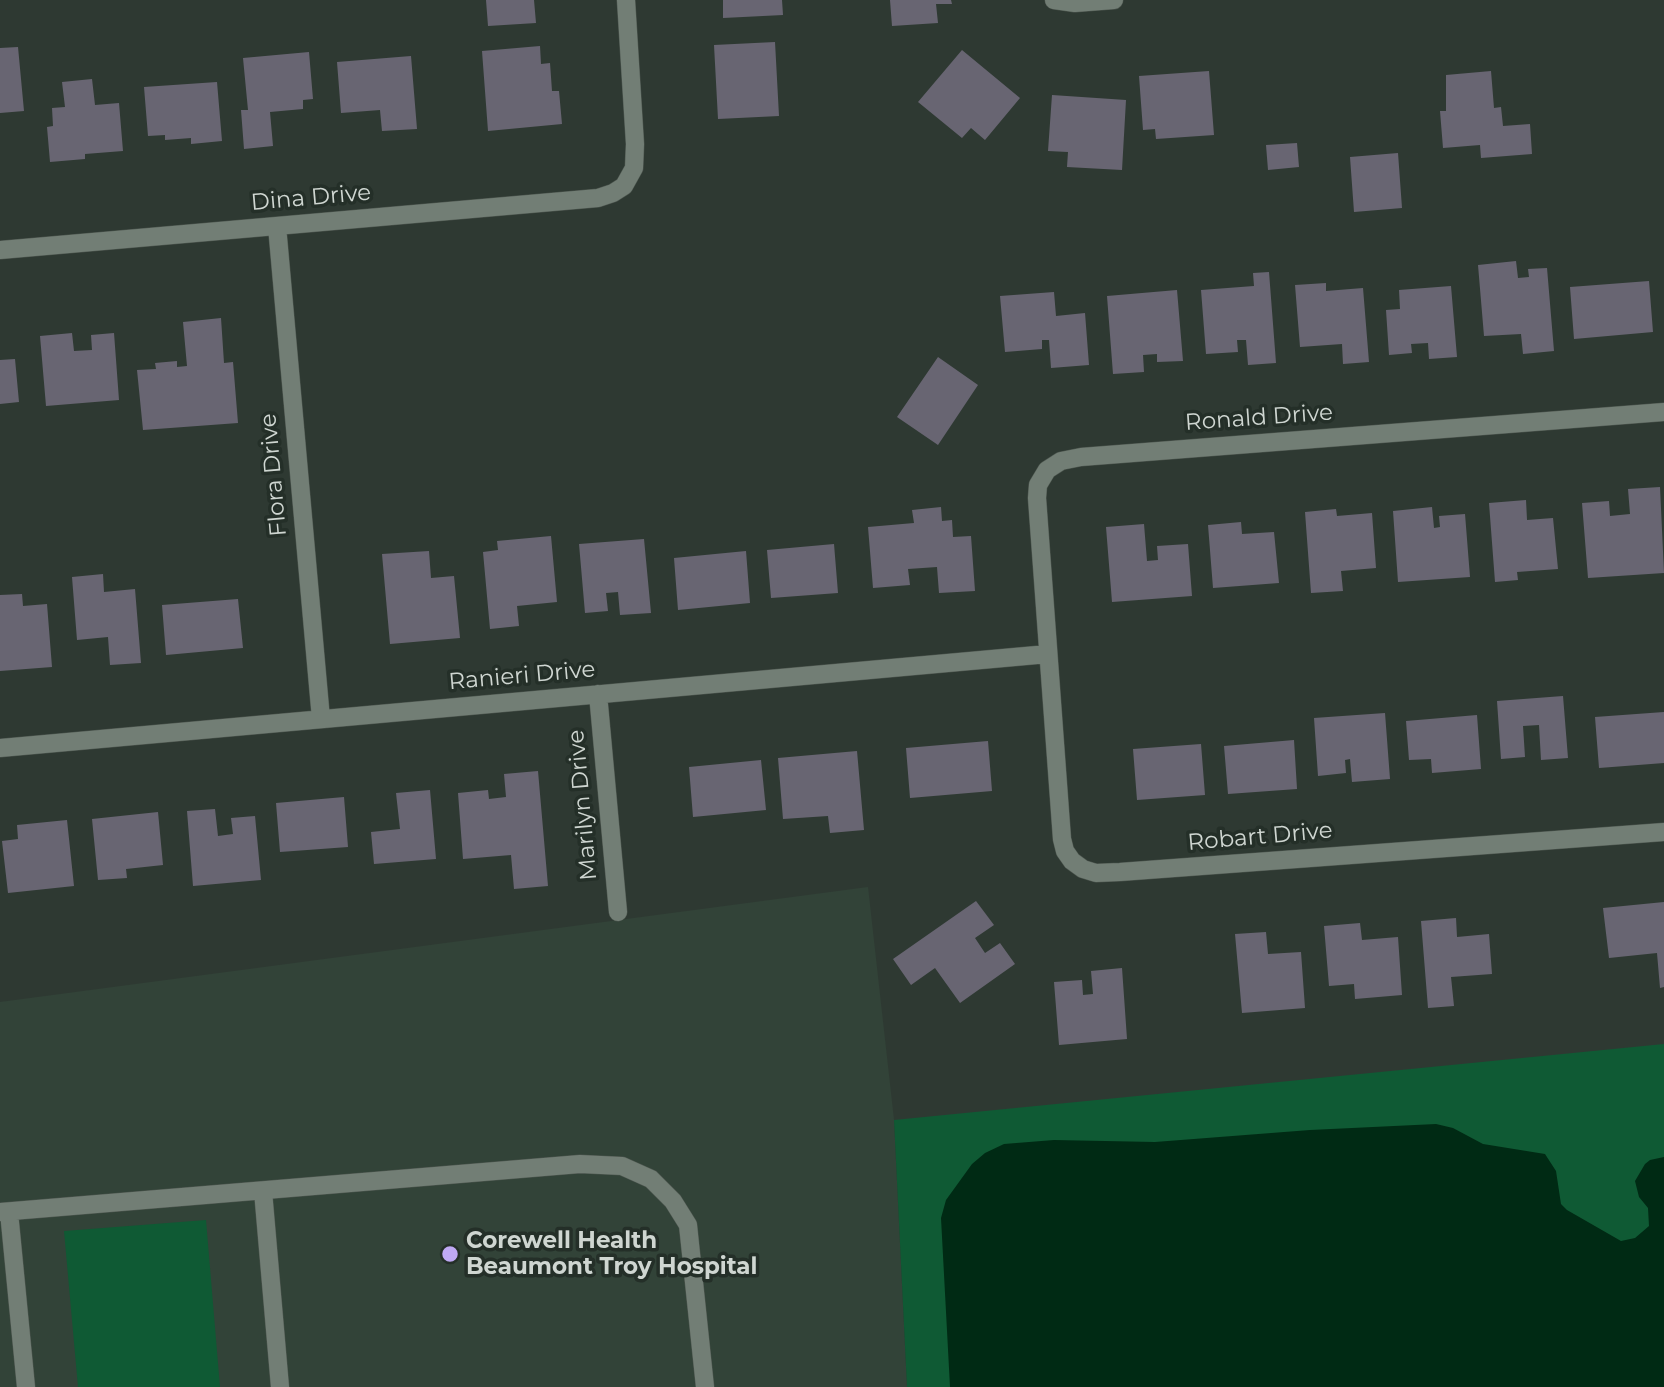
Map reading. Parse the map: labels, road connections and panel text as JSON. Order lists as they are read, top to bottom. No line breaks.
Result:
{"streets":{"street":["Dina Drive","Ronald Drive","Flora Drive","Ranieri Drive","Marilyn Drive","Robart Drive"]},"crossings":[["Dina Drive","Flora Drive"],["Ronald Drive","Ranieri Drive"],["Ronald Drive","Robart Drive"],["Flora Drive","Ranieri Drive"],["Ranieri Drive","Marilyn Drive"],["Ranieri Drive","Robart Drive"]],"places":["Corewell Health Beaumont Troy Hospital"]}
